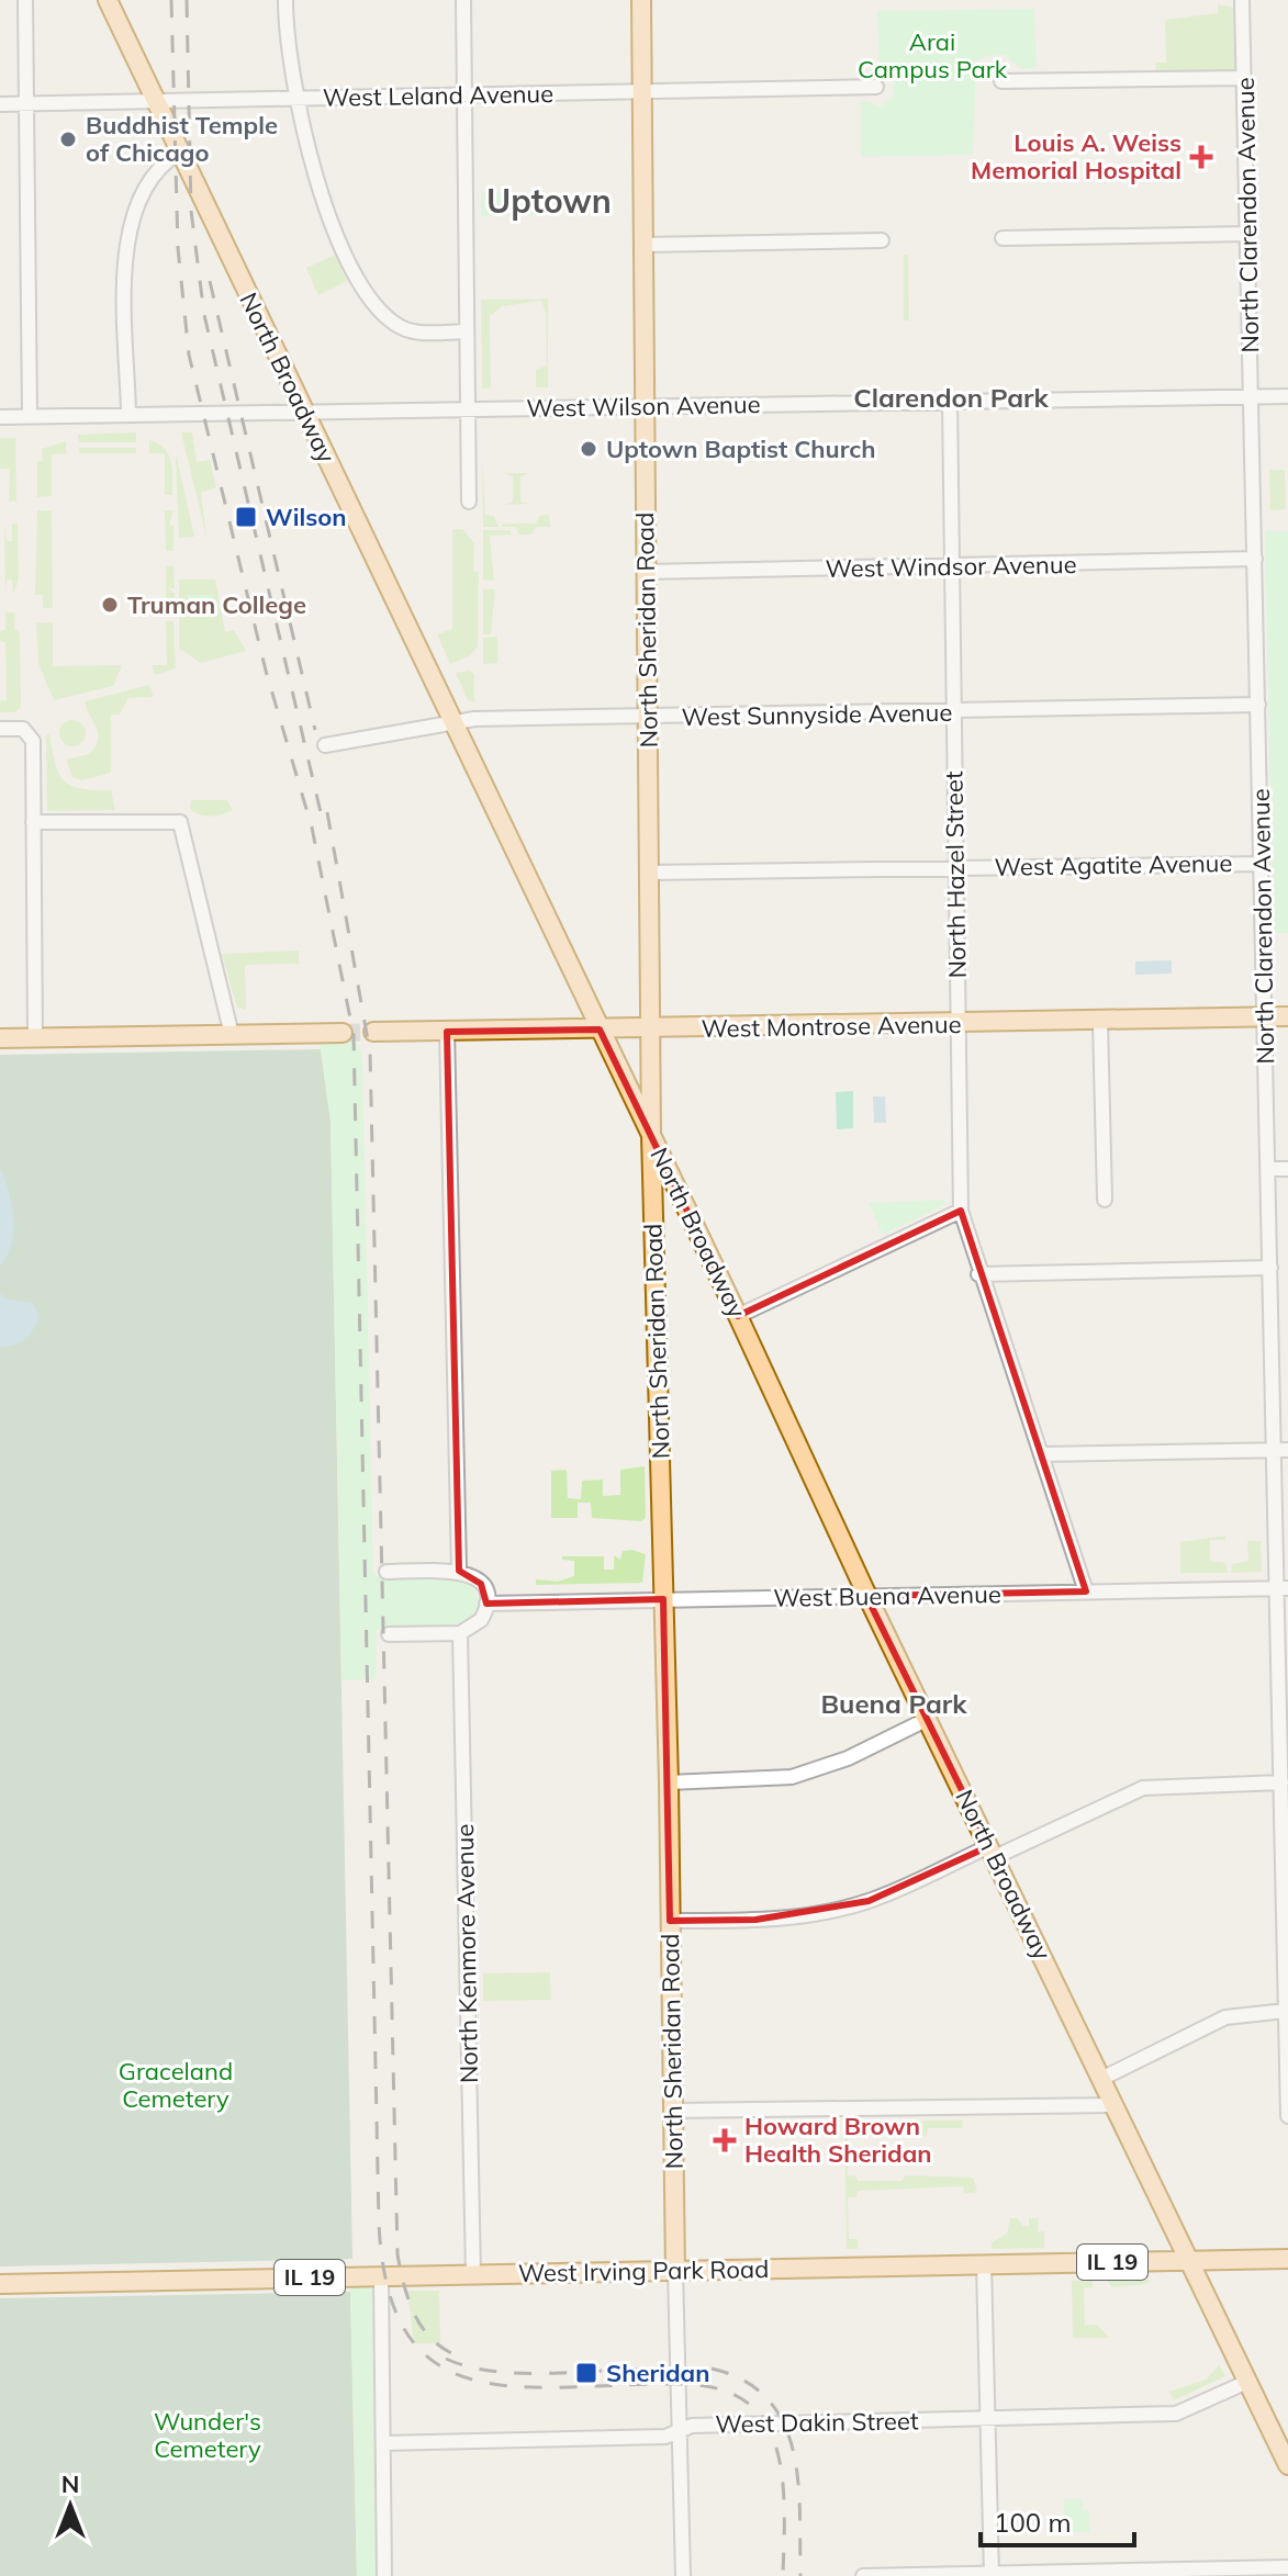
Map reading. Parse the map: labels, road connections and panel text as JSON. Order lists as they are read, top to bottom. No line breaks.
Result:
{"streets":{"main road":["North Broadway","North Sheridan Road","West Montrose Avenue","IL 19","West Irving Park Road"],"street":["West Leland Avenue","North Clarendon Avenue","West Wilson Avenue","West Windsor Avenue","West Sunnyside Avenue","West Agatite Avenue","North Hazel Street","West Buena Avenue","North Kenmore Avenue","West Dakin Street"]},"crossings":[["West Leland Avenue","North Broadway"],["West Leland Avenue","North Sheridan Road"],["North Clarendon Avenue","West Wilson Avenue"],["North Clarendon Avenue","West Windsor Avenue"],["North Clarendon Avenue","West Sunnyside Avenue"],["North Clarendon Avenue","West Agatite Avenue"],["North Clarendon Avenue","West Montrose Avenue"],["North Clarendon Avenue","West Buena Avenue"],["North Broadway","West Wilson Avenue"],["North Broadway","North Sheridan Road"],["North Broadway","West Sunnyside Avenue"],["North Broadway","West Montrose Avenue"],["North Broadway","West Buena Avenue"],["North Broadway","West Irving Park Road"],["North Broadway","West Dakin Street"],["West Wilson Avenue","North Sheridan Road"],["West Wilson Avenue","North Hazel Street"],["West Windsor Avenue","North Sheridan Road"],["West Windsor Avenue","North Hazel Street"],["North Sheridan Road","West Sunnyside Avenue"],["North Sheridan Road","West Agatite Avenue"],["North Sheridan Road","West Montrose Avenue"],["North Sheridan Road","West Buena Avenue"],["North Sheridan Road","West Irving Park Road"],["North Sheridan Road","West Dakin Street"],["West Sunnyside Avenue","North Hazel Street"],["West Agatite Avenue","North Hazel Street"],["North Hazel Street","West Montrose Avenue"],["North Hazel Street","West Buena Avenue"],["North Kenmore Avenue","West Irving Park Road"]],"districts":["Uptown","Clarendon Park","Buena Park"],"parks":["Arai Campus Park","Graceland Cemetery","Wunder's Cemetery"],"places":{"other":["Buddhist Temple of Chicago","Uptown Baptist Church","Truman College"],"health":["Louis A. Weiss Memorial Hospital","Howard Brown Health Sheridan"],"transit":["Wilson","Sheridan"]},"scale_bar":"100 m","north":"top"}
